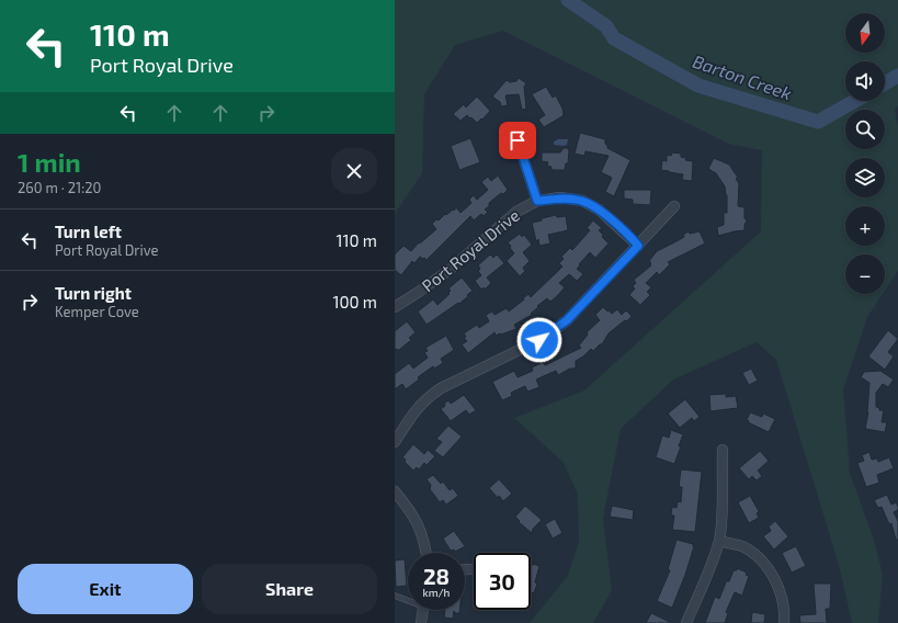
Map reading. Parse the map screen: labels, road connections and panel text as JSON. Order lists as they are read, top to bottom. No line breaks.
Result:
{"streets":{"street":["Port Royal Drive"]},"water":["Barton Creek"],"north":"bottom","page":{"turn":["110 m","Port Royal Drive"],"map_buttons":["+","−"],"heading":["1 min","260 m · 21:20"],"list":[{"name":"Turn left","note":"Port Royal Drive","value":"110 m"},{"name":"Turn right","note":"Kemper Cove","value":"100 m"}],"speed":"28 km/h","limit":"30","buttons":["Exit","Share"]}}
